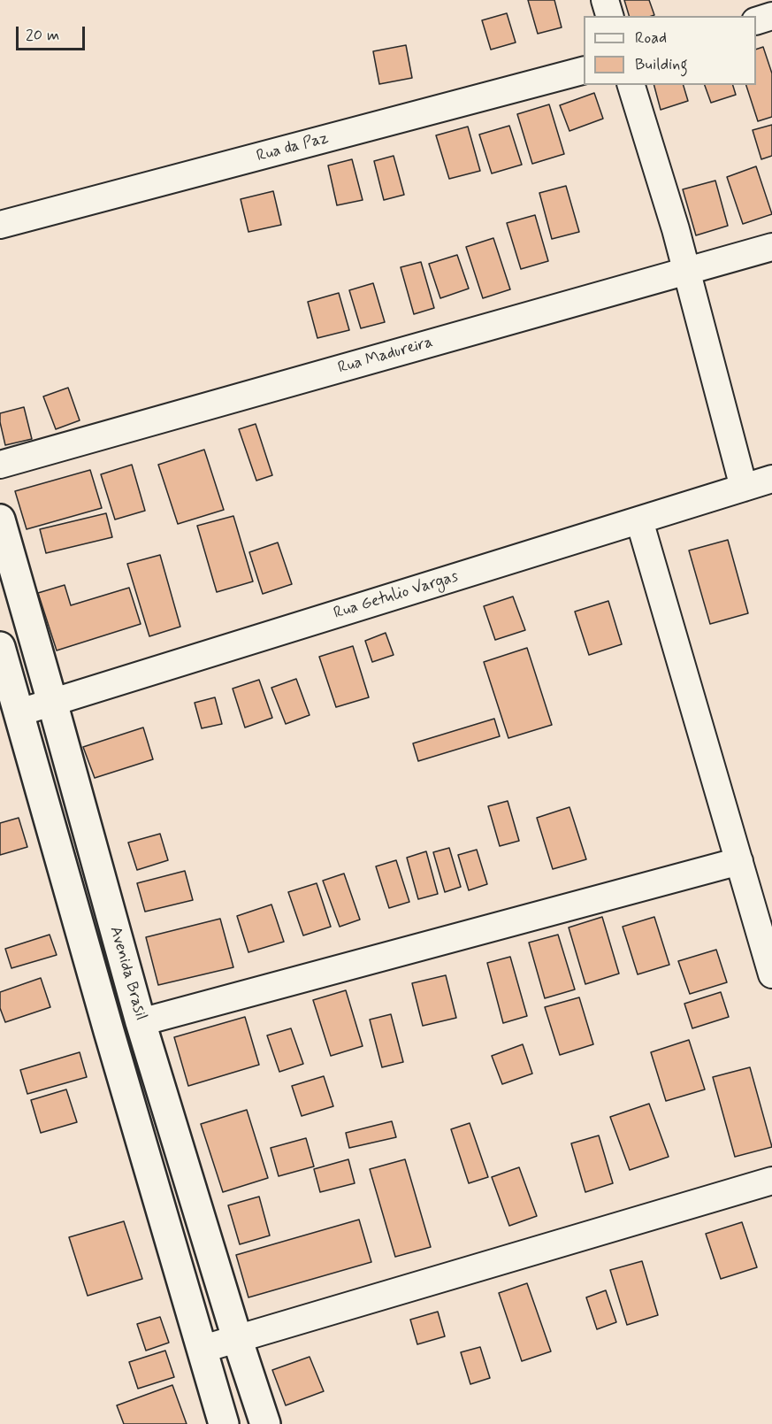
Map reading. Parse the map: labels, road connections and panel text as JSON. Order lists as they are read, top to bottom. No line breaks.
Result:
{"streets":{"street":["Rua da Paz","Rua Madureira","Rua Getulio Vargas","Avenida Brasil"]},"crossings":[["Rua Getulio Vargas","Avenida Brasil"]],"legend":["Road","Building"],"scale_bar":"20 m"}
